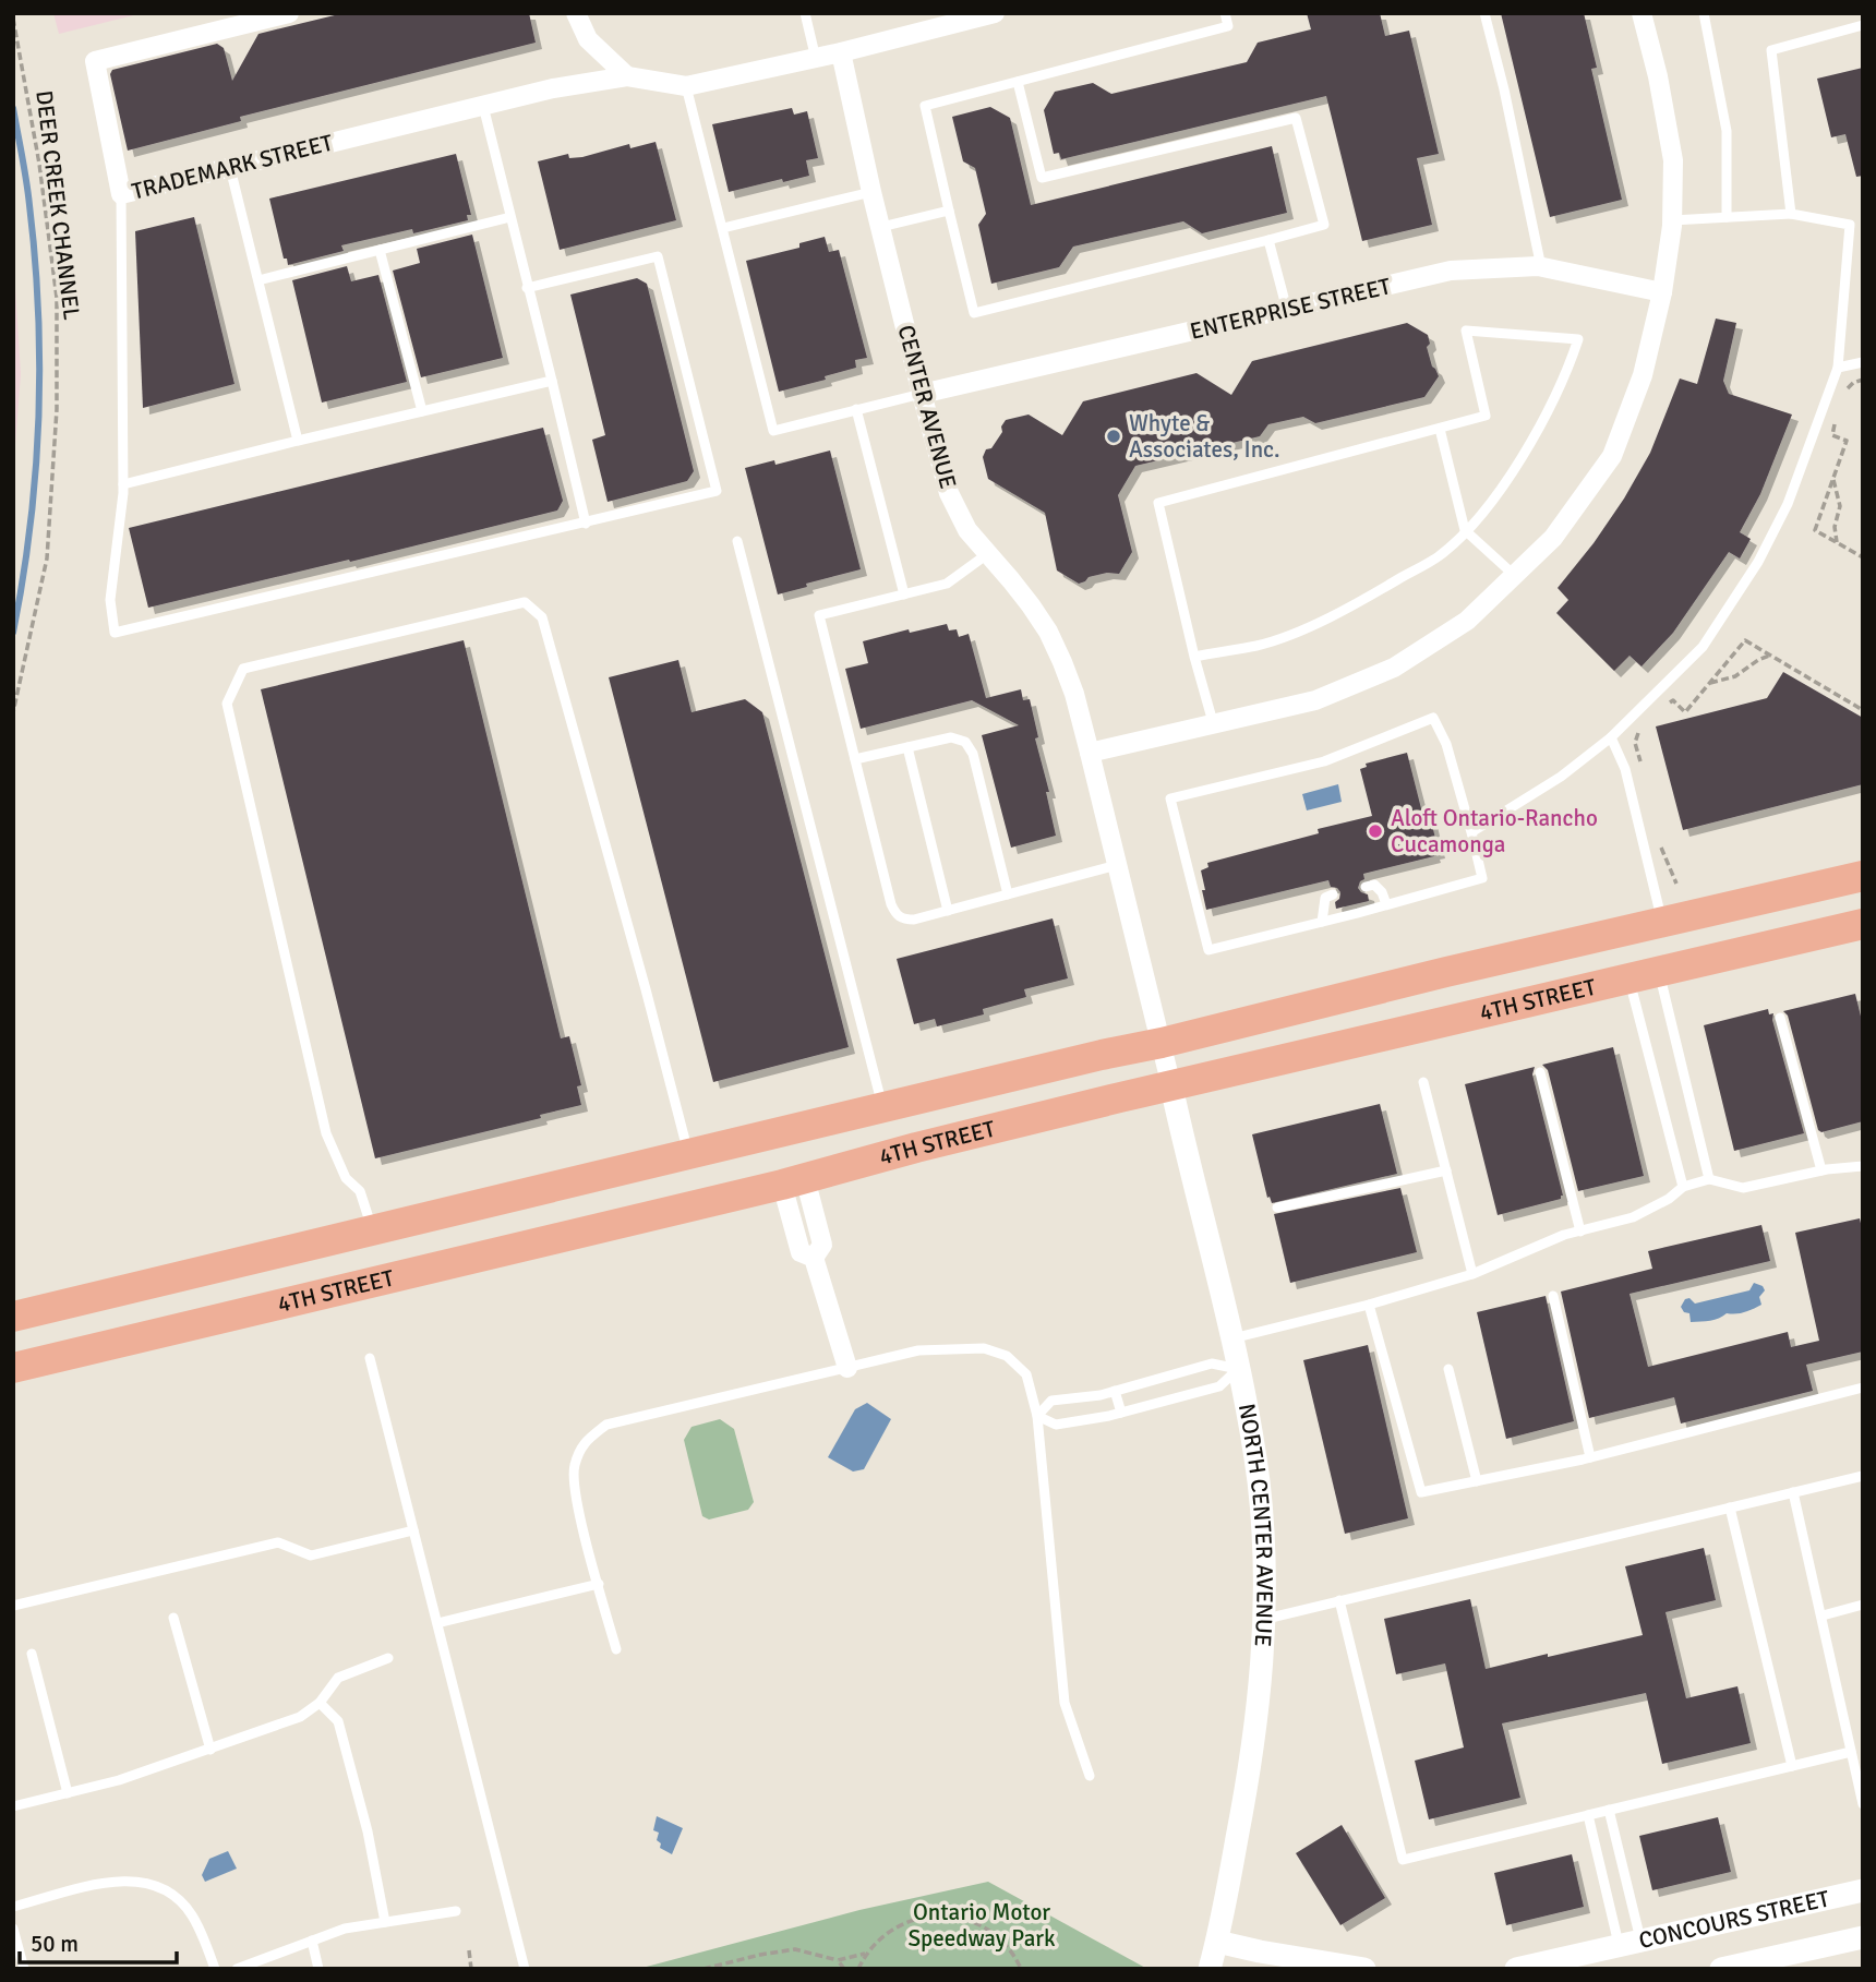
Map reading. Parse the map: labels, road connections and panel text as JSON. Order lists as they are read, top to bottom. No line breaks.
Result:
{"streets":{"main road":["4TH STREET"],"street":["TRADEMARK STREET","ENTERPRISE STREET","CENTER AVENUE","NORTH CENTER AVENUE","CONCOURS STREET"],"path":["DEER CREEK CHANNEL"]},"crossings":[["TRADEMARK STREET","CENTER AVENUE"],["ENTERPRISE STREET","CENTER AVENUE"],["CENTER AVENUE","4TH STREET"],["CENTER AVENUE","NORTH CENTER AVENUE"],["4TH STREET","NORTH CENTER AVENUE"]],"parks":["Ontario Motor Speedway Park"],"places":["Whyte & Associates, Inc.","Aloft Ontario-Rancho Cucamonga"],"scale_bar":"50 m"}
